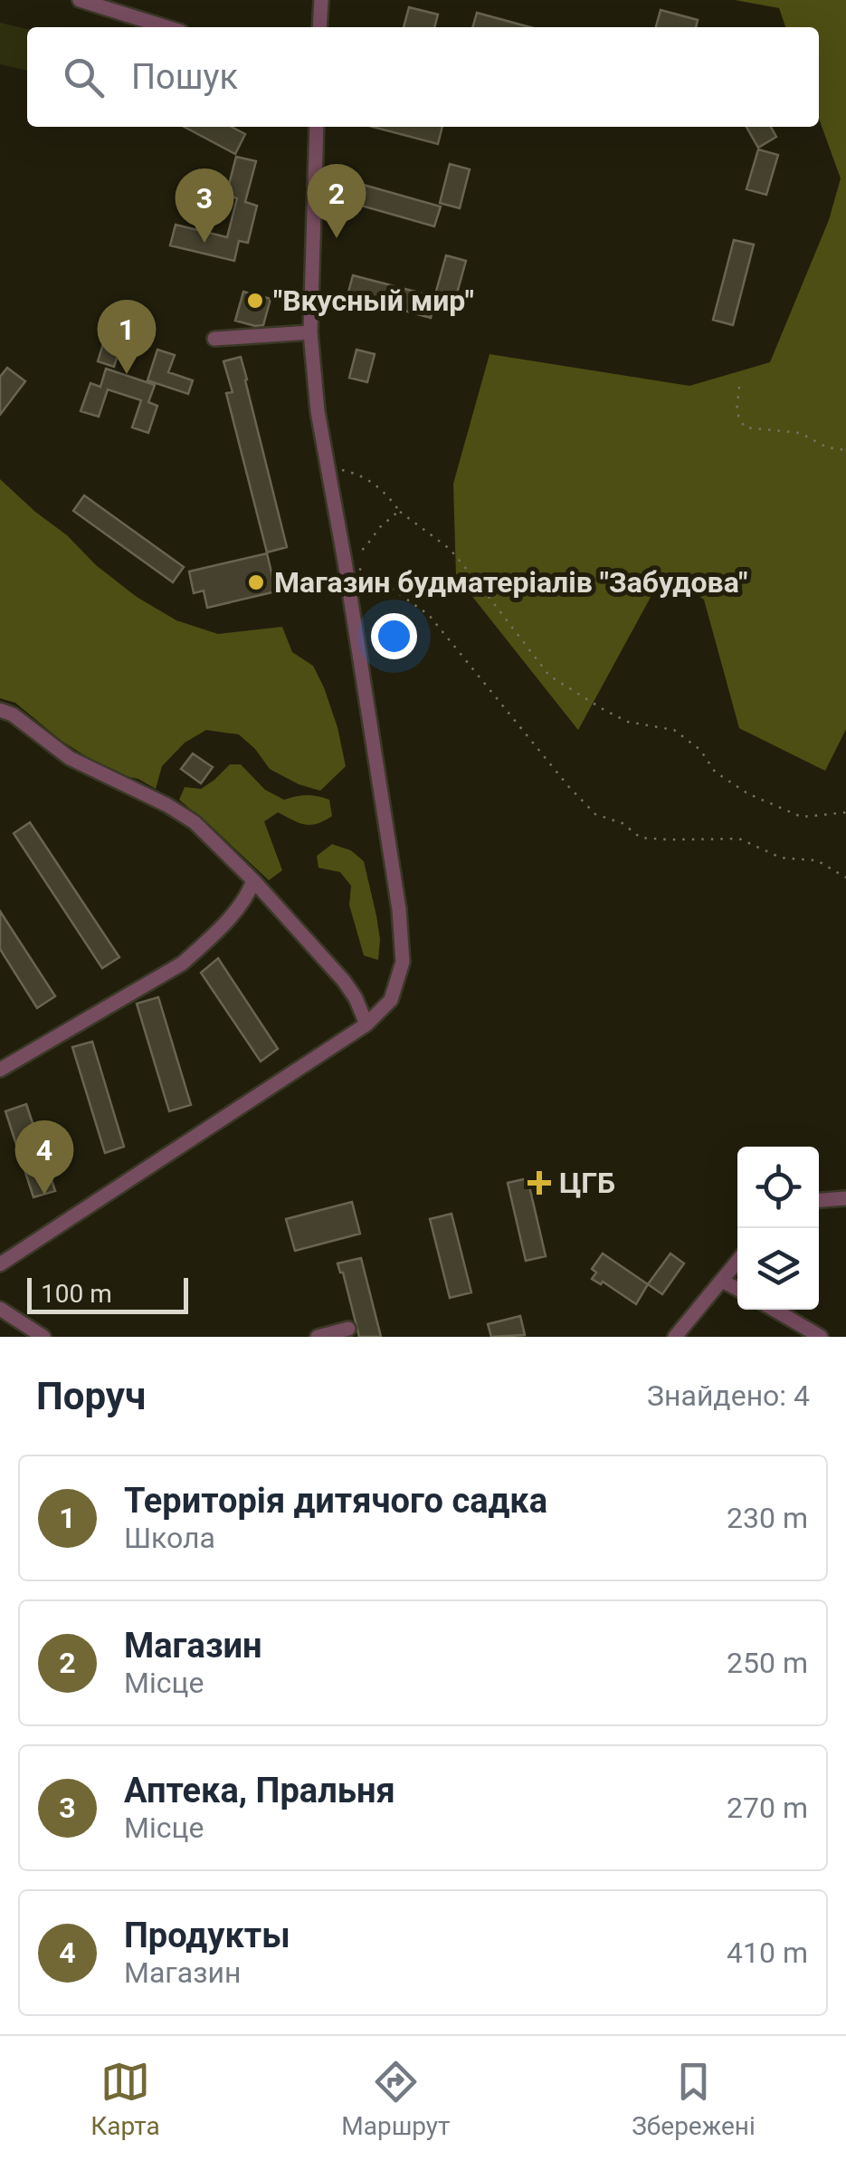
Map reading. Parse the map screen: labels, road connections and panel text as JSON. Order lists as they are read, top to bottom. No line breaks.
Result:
{"places":{"other":["\"Вкусный мир\"","Магазин будматеріалів \"Забудова\""],"health":["ЦГБ"]},"scale_bar":"100 m","page":{"search":"Пошук","pins":["2","3","1","4"],"scale":"100 m","heading":["Поруч","Знайдено: 4"],"list":[{"mark":"1","name":"Територія дитячого садка","note":"Школа","value":"230 m"},{"mark":"2","name":"Магазин","note":"Місце","value":"250 m"},{"mark":"3","name":"Аптека, Пральня","note":"Місце","value":"270 m"},{"mark":"4","name":"Продукты","note":"Магазин","value":"410 m"}],"nav":["Карта","Маршрут","Збережені"]}}
